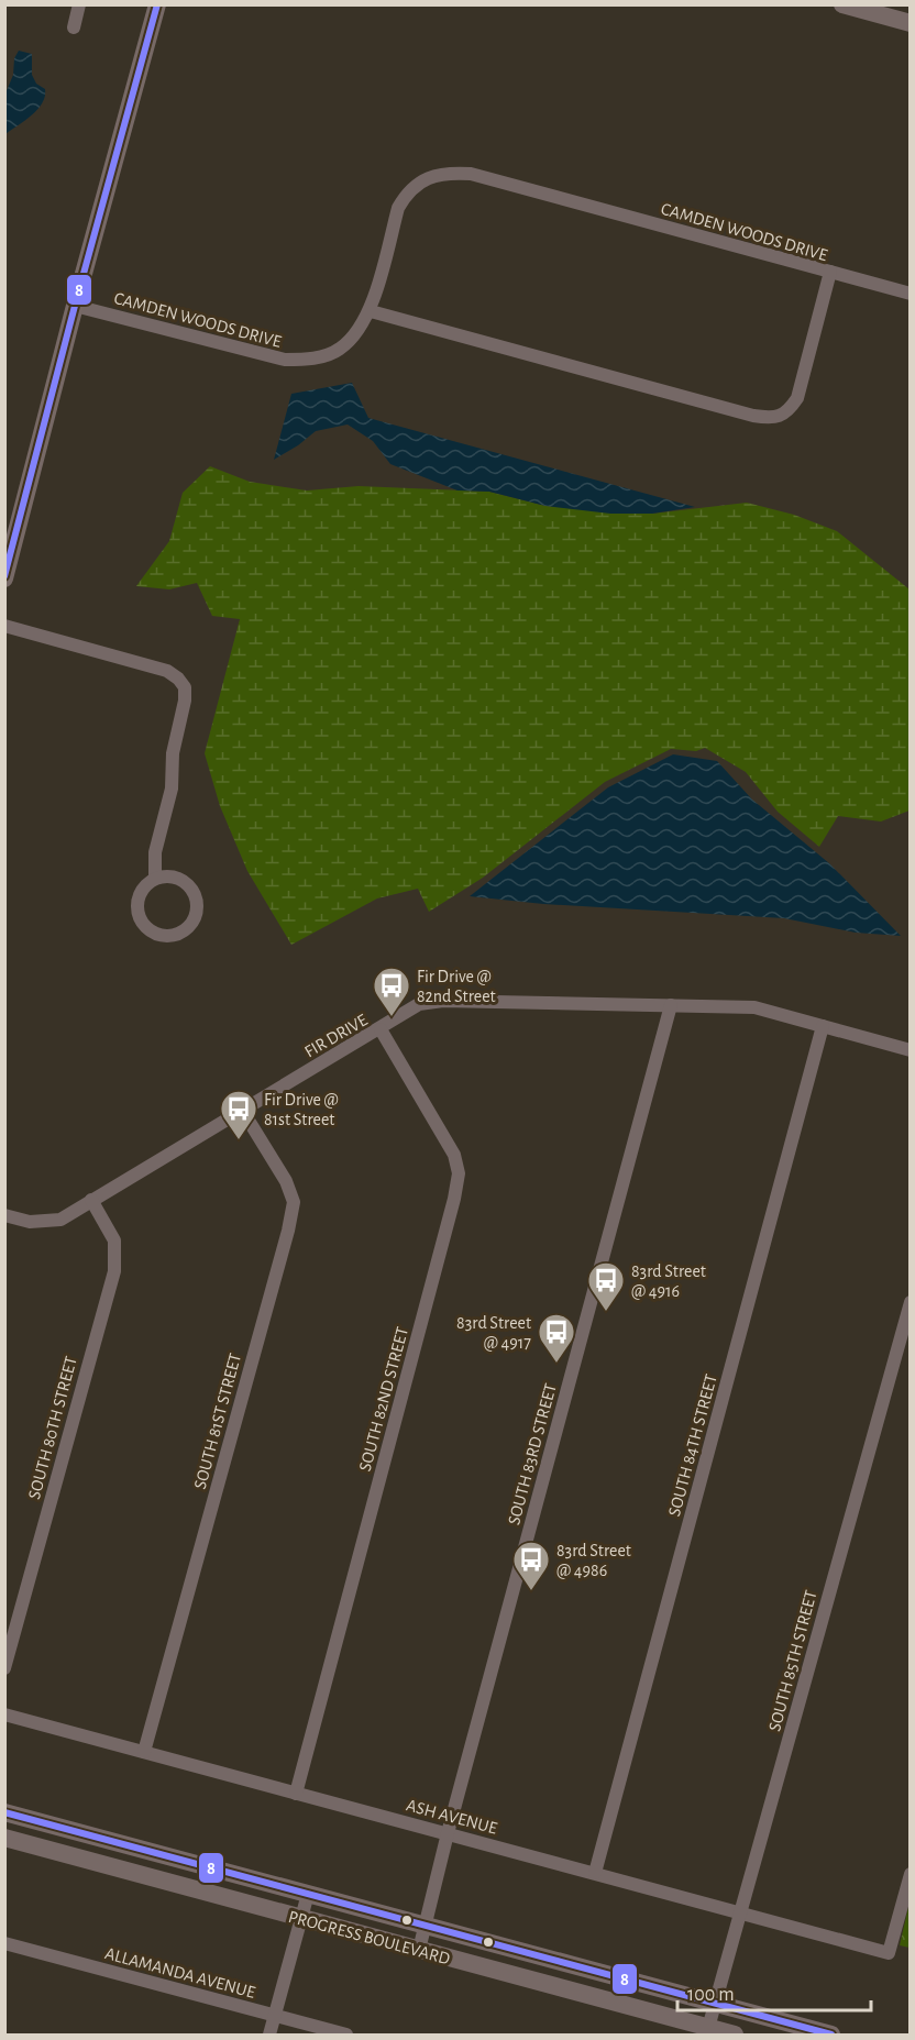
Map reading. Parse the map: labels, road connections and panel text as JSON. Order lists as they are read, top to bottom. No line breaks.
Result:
{"streets":{"main road":["PROGRESS BOULEVARD"],"street":["CAMDEN WOODS DRIVE","FIR DRIVE","SOUTH 82ND STREET","SOUTH 81ST STREET","SOUTH 80TH STREET","SOUTH 84TH STREET","SOUTH 83RD STREET","SOUTH 85TH STREET","ASH AVENUE","ALLAMANDA AVENUE"]},"crossings":[["FIR DRIVE","SOUTH 82ND STREET"],["FIR DRIVE","SOUTH 81ST STREET"],["FIR DRIVE","SOUTH 80TH STREET"],["FIR DRIVE","SOUTH 84TH STREET"],["FIR DRIVE","SOUTH 83RD STREET"],["SOUTH 82ND STREET","ASH AVENUE"],["SOUTH 81ST STREET","ASH AVENUE"],["SOUTH 84TH STREET","ASH AVENUE"],["SOUTH 83RD STREET","ASH AVENUE"],["SOUTH 83RD STREET","PROGRESS BOULEVARD"],["SOUTH 85TH STREET","ASH AVENUE"],["SOUTH 85TH STREET","PROGRESS BOULEVARD"]],"places":{"bus stop":["Fir Drive @ 82nd Street","Fir Drive @ 81st Street","83rd Street @ 4916","83rd Street @ 4917","83rd Street @ 4986"]},"lines":["transit line 8"],"scale_bar":"100 m"}
